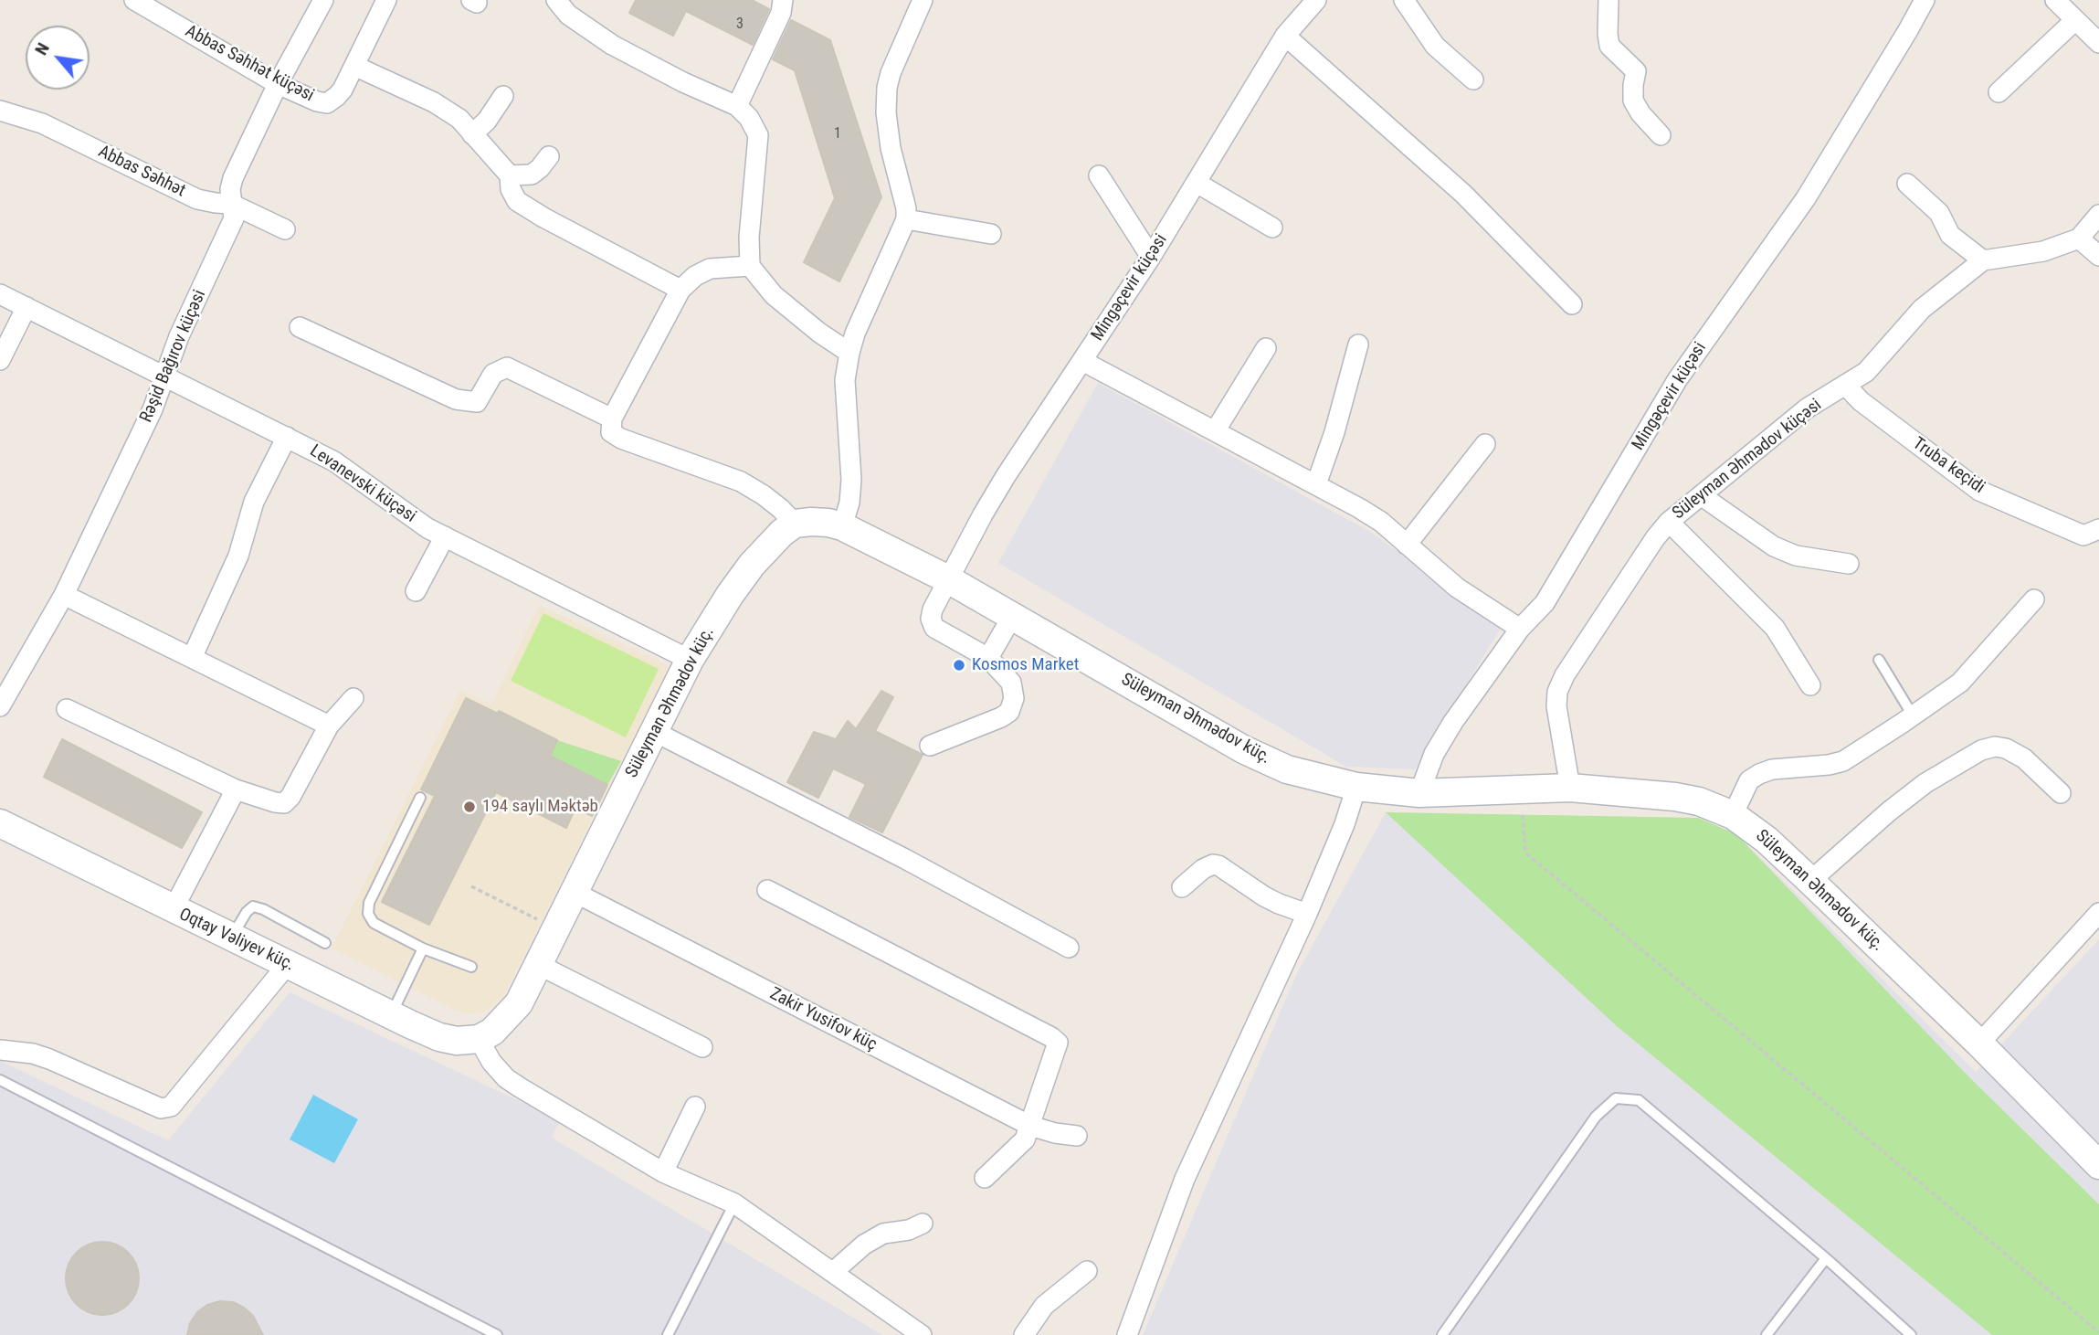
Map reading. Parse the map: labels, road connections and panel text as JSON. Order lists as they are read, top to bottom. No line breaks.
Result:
{"streets":{"street":["Abbas Səhhət küçəsi","Abbas Səhhət","Mingəçevir küçəsi","Rəşid Bağırov küçəsi","Süleyman Əhmədov küçəsi","Truba keçidi","Levanevski küçəsi","Süleyman Əhmədov küç.","Oqtay Vəliyev küç.","Zakir Yusifov küç"]},"crossings":[["Abbas Səhhət küçəsi","Rəşid Bağırov küçəsi"],["Abbas Səhhət","Rəşid Bağırov küçəsi"],["Mingəçevir küçəsi","Süleyman Əhmədov küç."],["Rəşid Bağırov küçəsi","Levanevski küçəsi"],["Süleyman Əhmədov küçəsi","Truba keçidi"],["Süleyman Əhmədov küçəsi","Süleyman Əhmədov küç."],["Levanevski küçəsi","Süleyman Əhmədov küç."],["Süleyman Əhmədov küç.","Oqtay Vəliyev küç."],["Süleyman Əhmədov küç.","Zakir Yusifov küç"]],"places":["Kosmos Market","194 saylı Məktəb"],"house_numbers":["3","1"],"north":"top left"}
